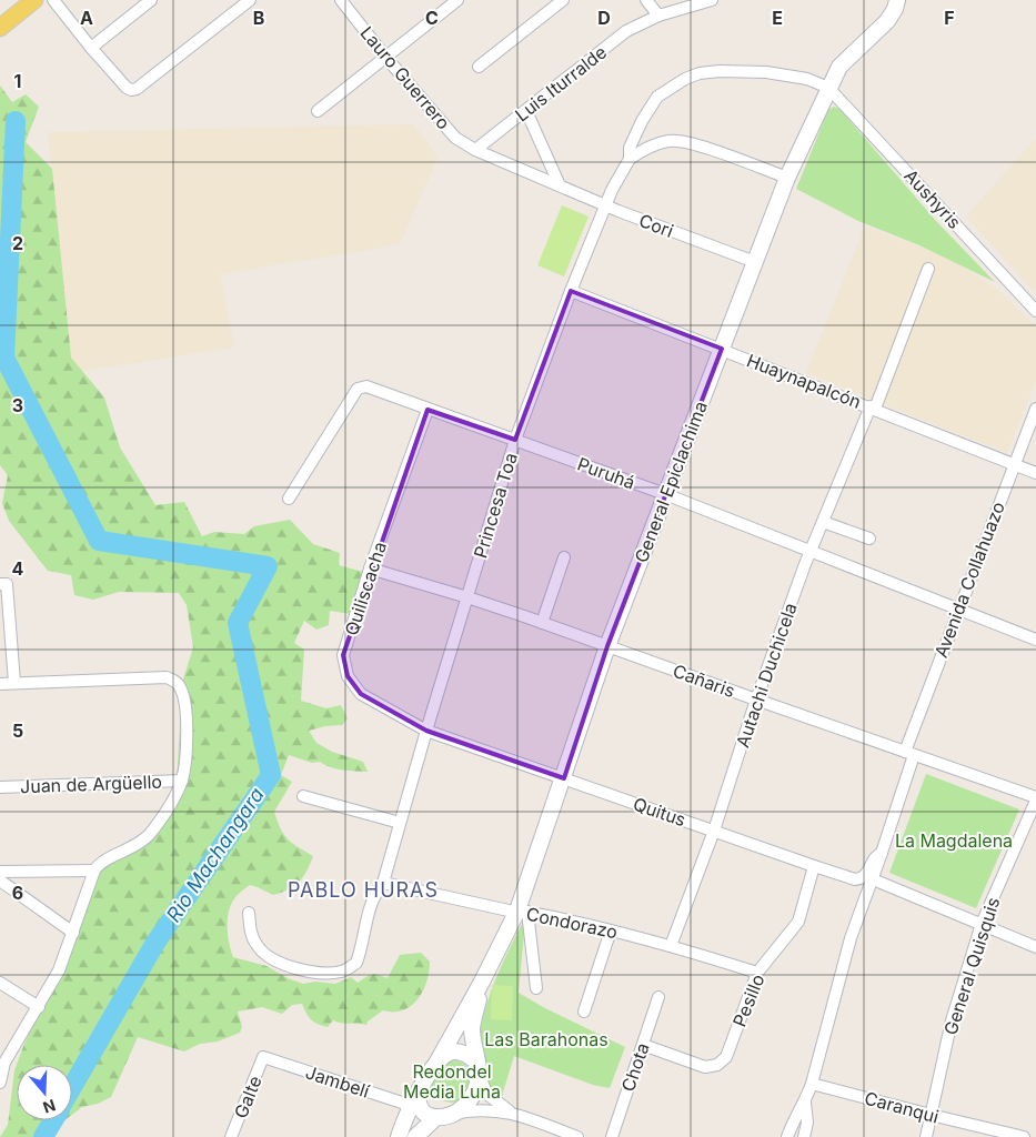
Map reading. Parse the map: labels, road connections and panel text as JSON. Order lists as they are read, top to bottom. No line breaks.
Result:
{"streets":{"street":["Lauro Guerrero","Luis Iturralde","Aushyris","Cori","Huaynapalcón","Puruhá","General Epiclachima","Princesa Toa","Avenida Collahuazo","Quiliscacha","Autachi Duchicela","Cañaris","Juan de Argüello","Quitus","Condorazo","General Quisquis","Pesillo","Chota","Jambelí","Galte","Caranqui"]},"crossings":[["Lauro Guerrero","Luis Iturralde"],["Lauro Guerrero","Cori"],["Luis Iturralde","Cori"],["Aushyris","General Epiclachima"],["Aushyris","Princesa Toa"],["Cori","General Epiclachima"],["Cori","Princesa Toa"],["Huaynapalcón","General Epiclachima"],["Huaynapalcón","Princesa Toa"],["Huaynapalcón","Avenida Collahuazo"],["Huaynapalcón","Autachi Duchicela"],["Puruhá","General Epiclachima"],["Puruhá","Princesa Toa"],["Puruhá","Avenida Collahuazo"],["Puruhá","Quiliscacha"],["Puruhá","Autachi Duchicela"],["General Epiclachima","Princesa Toa"],["General Epiclachima","Cañaris"],["General Epiclachima","Quitus"],["General Epiclachima","Condorazo"],["General Epiclachima","Jambelí"],["Princesa Toa","Quiliscacha"],["Princesa Toa","Cañaris"],["Princesa Toa","Quitus"],["Princesa Toa","Condorazo"],["Avenida Collahuazo","Cañaris"],["Avenida Collahuazo","Quitus"],["Avenida Collahuazo","Caranqui"],["Quiliscacha","Cañaris"],["Quiliscacha","Quitus"],["Autachi Duchicela","Cañaris"],["Autachi Duchicela","Quitus"],["Autachi Duchicela","Condorazo"],["Cañaris","General Quisquis"],["Quitus","Pesillo"],["Condorazo","Pesillo"],["General Quisquis","Caranqui"],["Pesillo","Chota"],["Jambelí","Galte"]],"districts":["PABLO HURAS"],"water":["Rio Machangara"],"parks":["La Magdalena","Las Barahonas","Redondel Media Luna"],"north":"bottom","grid":{"columns":["A","B","C","D","E","F"],"rows":["1","2","3","4","5","6"]}}
